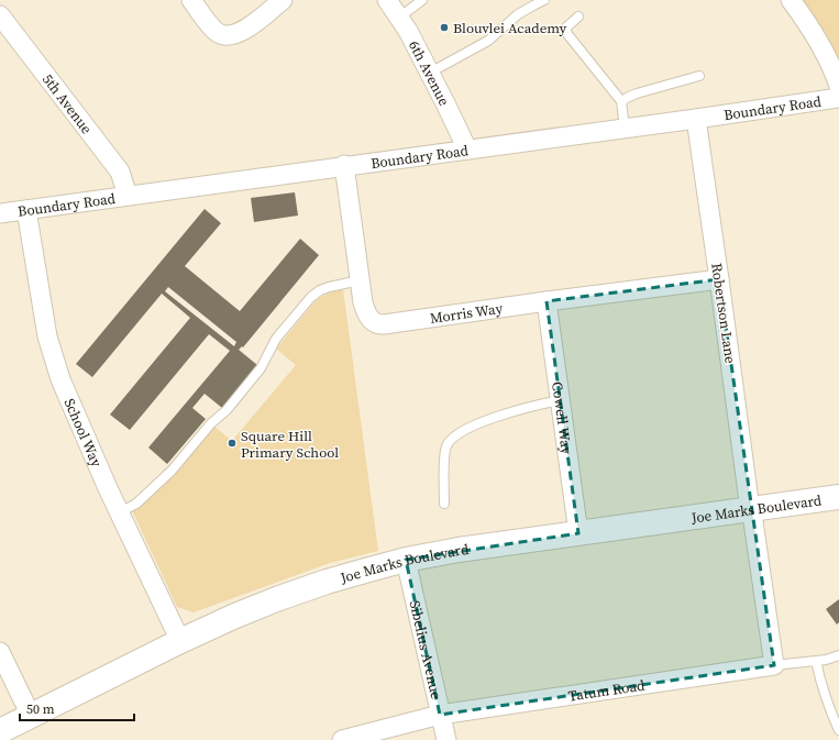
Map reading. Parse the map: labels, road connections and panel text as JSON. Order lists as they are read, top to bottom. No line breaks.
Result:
{"streets":{"main road":["Joe Marks Boulevard"],"street":["6th Avenue","5th Avenue","Boundary Road","Morris Way","Robertson Lane","Cowell Way","School Way","Sibelius Avenue","Tatum Road"]},"crossings":[["6th Avenue","Boundary Road"],["5th Avenue","Boundary Road"],["Boundary Road","Morris Way"],["Boundary Road","Robertson Lane"],["Boundary Road","School Way"],["Morris Way","Robertson Lane"],["Morris Way","Cowell Way"],["Robertson Lane","Joe Marks Boulevard"],["Cowell Way","Joe Marks Boulevard"],["School Way","Joe Marks Boulevard"],["Joe Marks Boulevard","Sibelius Avenue"],["Sibelius Avenue","Tatum Road"]],"places":["Blouvlei Academy","Square Hill Primary School"],"scale_bar":"50 m"}
